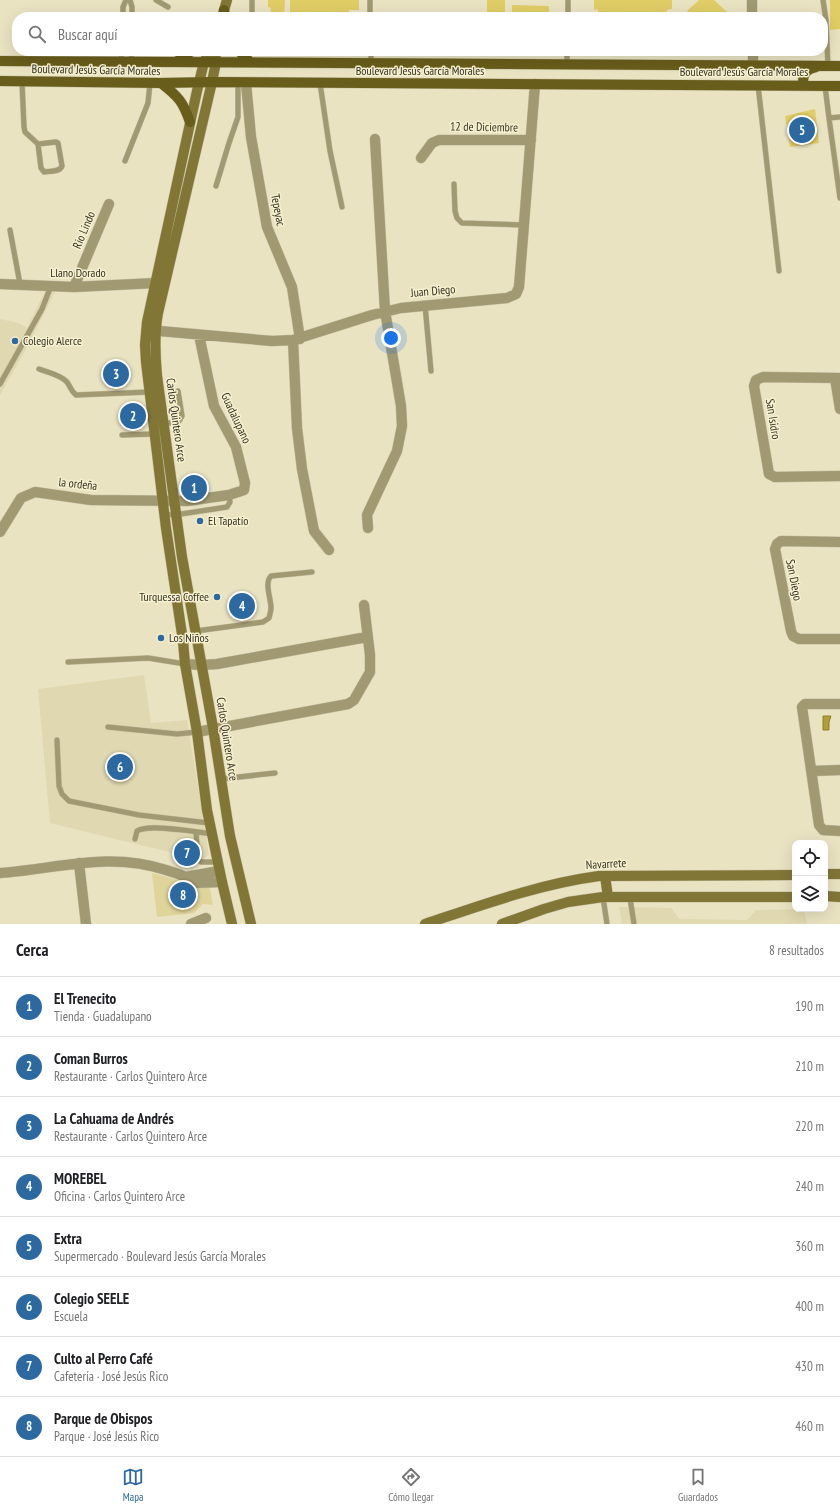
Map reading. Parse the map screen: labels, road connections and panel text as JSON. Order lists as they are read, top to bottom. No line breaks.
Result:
{"streets":{"main road":["Boulevard Jesús García Morales","Carlos Quintero Arce","Navarrete"],"street":["12 de Diciembre","Tepeyac","Rio Lindo","Llano Dorado","Juan Diego","Guadalupano","San Isidro","la ordeña","San Diego"]},"crossings":[["Boulevard Jesús García Morales","Tepeyac"],["Boulevard Jesús García Morales","Juan Diego"],["Boulevard Jesús García Morales","Carlos Quintero Arce"],["12 de Diciembre","Juan Diego"],["Tepeyac","Juan Diego"],["Rio Lindo","Llano Dorado"],["Llano Dorado","Carlos Quintero Arce"],["Juan Diego","Guadalupano"],["Juan Diego","Carlos Quintero Arce"],["Guadalupano","Carlos Quintero Arce"],["Guadalupano","la ordeña"],["Carlos Quintero Arce","la ordeña"]],"places":["Colegio Alerce","El Tapatío","Turquessa Coffee","Los Niños"],"page":{"search":"Buscar aquí","pins":["5","3","2","1","4","6","7","8"],"heading":["Cerca","8 resultados"],"list":[{"mark":"1","name":"El Trenecito","note":"Tienda · Guadalupano","value":"190 m"},{"mark":"2","name":"Coman Burros","note":"Restaurante · Carlos Quintero Arce","value":"210 m"},{"mark":"3","name":"La Cahuama de Andrés","note":"Restaurante · Carlos Quintero Arce","value":"220 m"},{"mark":"4","name":"MOREBEL","note":"Oficina · Carlos Quintero Arce","value":"240 m"},{"mark":"5","name":"Extra","note":"Supermercado · Boulevard Jesús García Morales","value":"360 m"},{"mark":"6","name":"Colegio SEELE","note":"Escuela","value":"400 m"},{"mark":"7","name":"Culto al Perro Café","note":"Cafetería · José Jesús Rico","value":"430 m"},{"mark":"8","name":"Parque de Obispos","note":"Parque · José Jesús Rico","value":"460 m"}],"nav":["Mapa","Cómo llegar","Guardados"]}}
